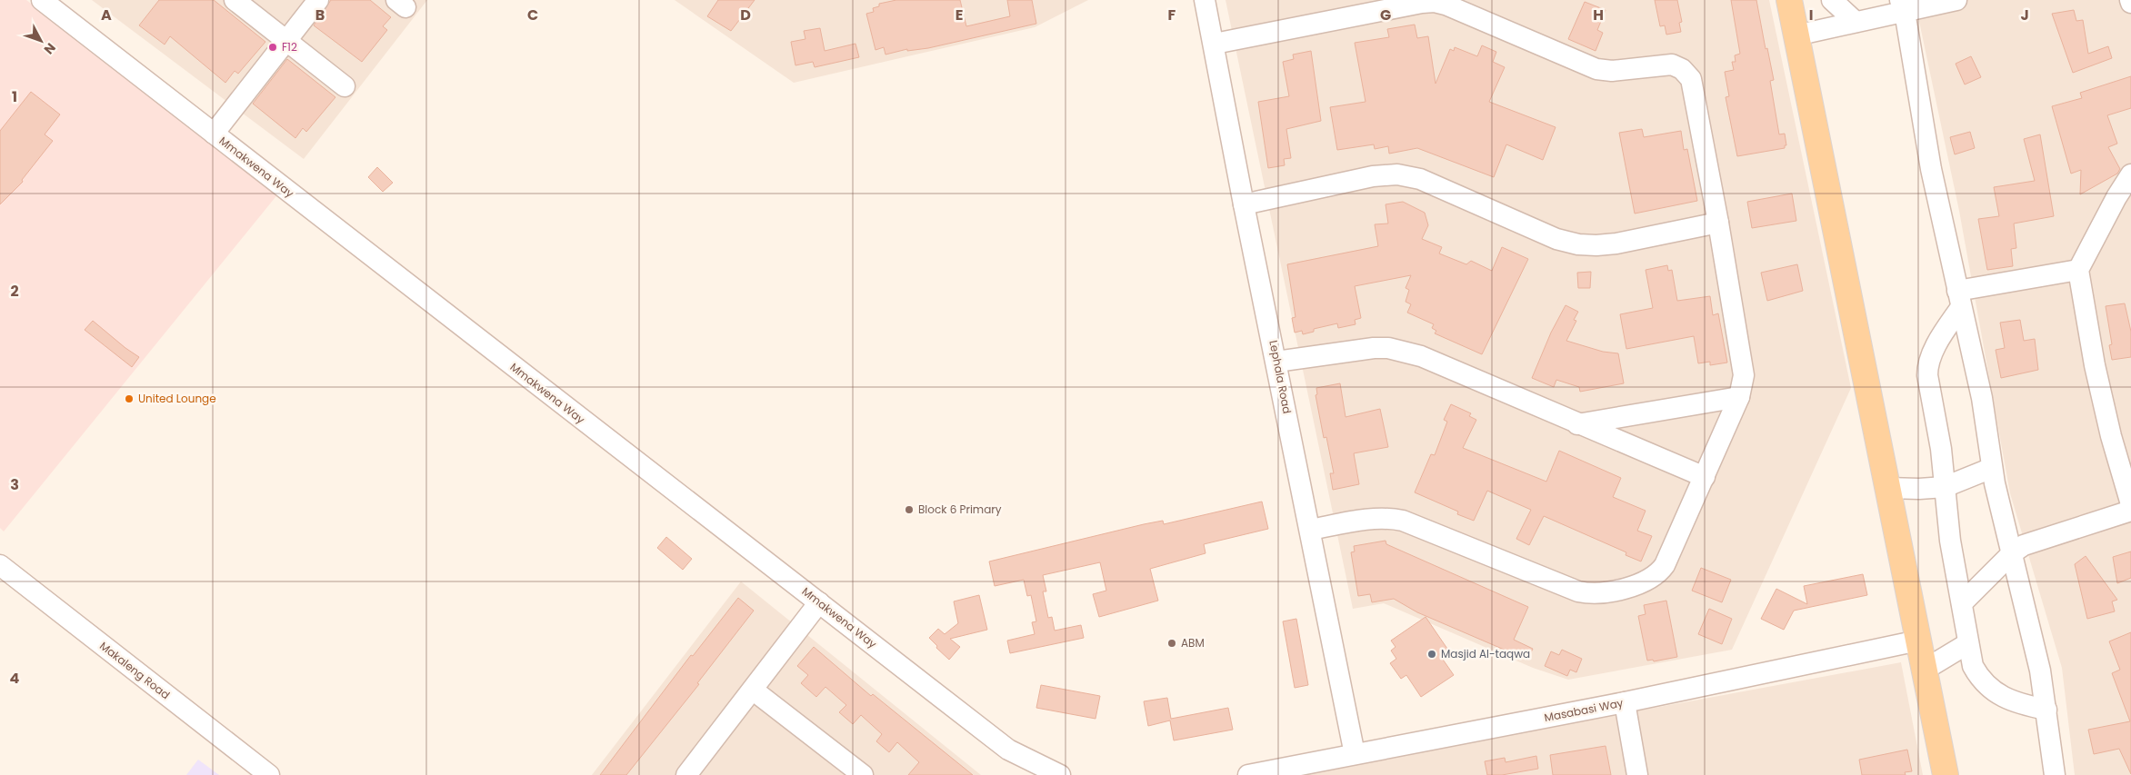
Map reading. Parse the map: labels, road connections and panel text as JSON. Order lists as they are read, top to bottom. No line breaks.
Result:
{"streets":{"street":["Mmakwena Way","Lephala Road","Makaleng Road","Masabasi Way"]},"crossings":[["Lephala Road","Masabasi Way"]],"places":["F12","United Lounge","Block 6 Primary","ABM","Masjid Al-taqwa"],"north":"bottom right","grid":{"columns":["A","B","C","D","E","F","G","H","I","J"],"rows":["1","2","3","4"]}}
